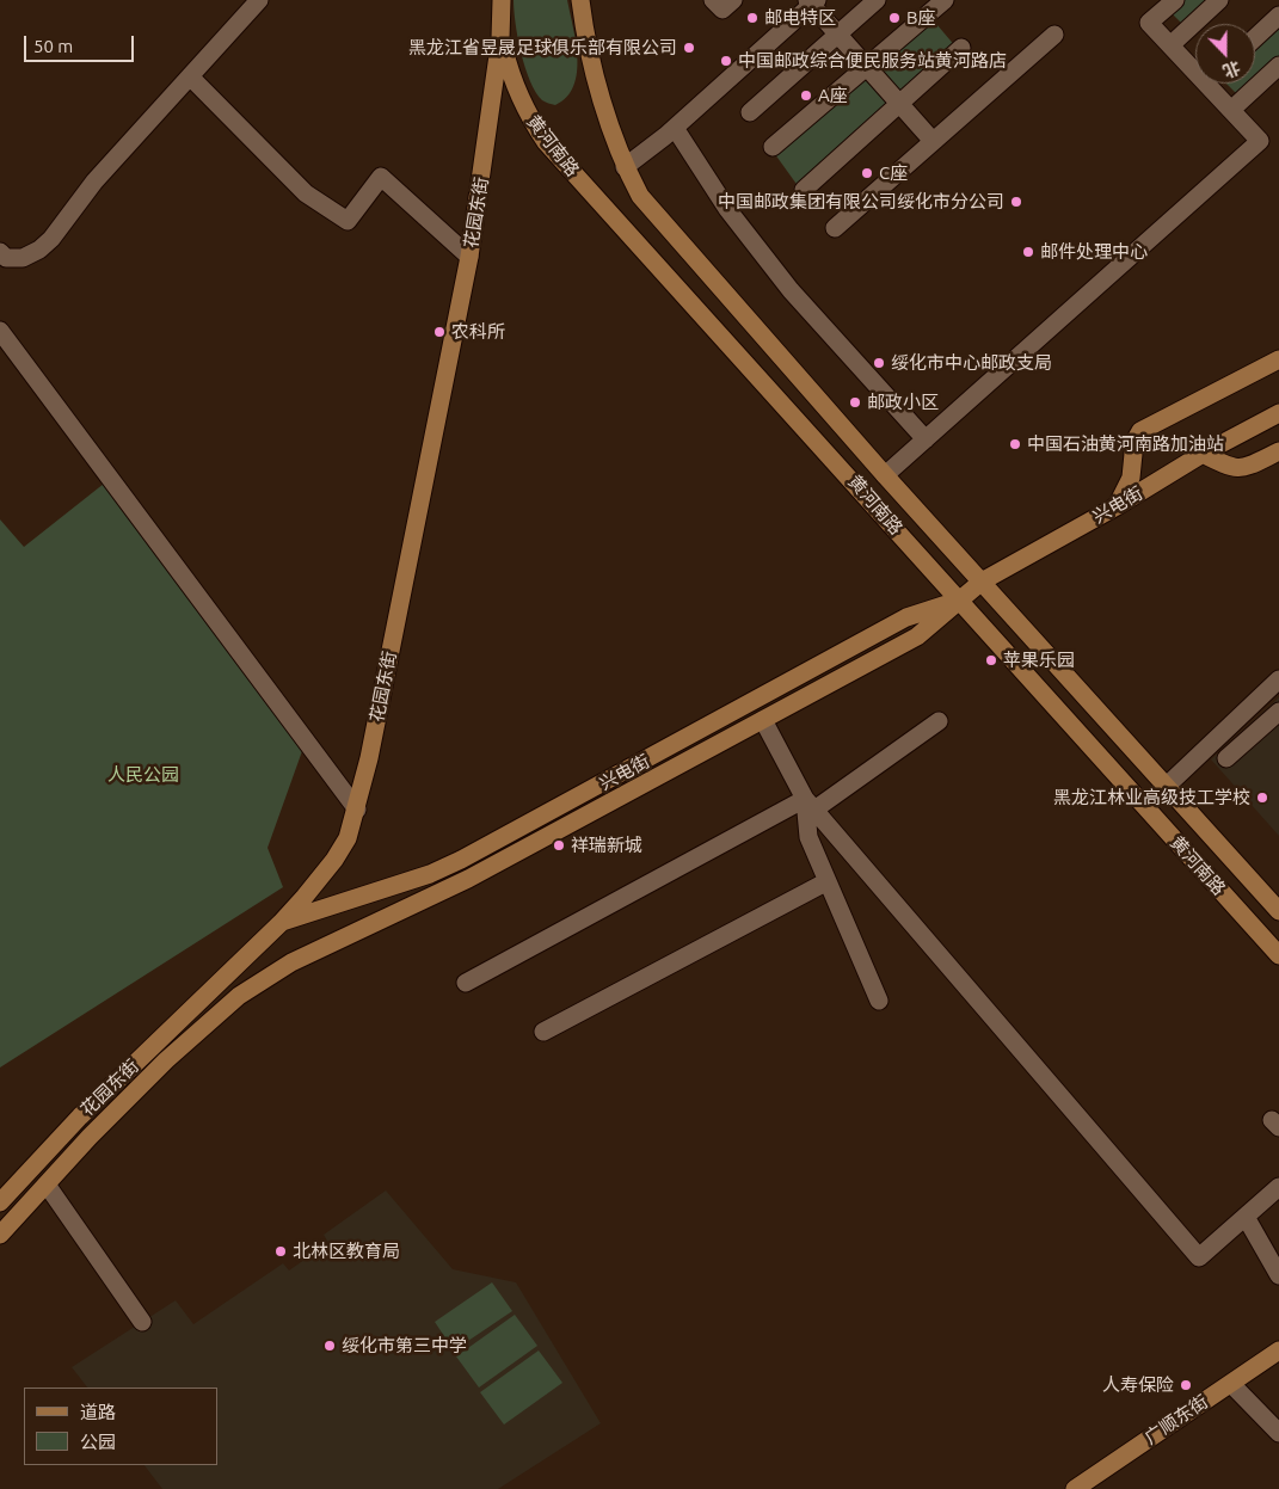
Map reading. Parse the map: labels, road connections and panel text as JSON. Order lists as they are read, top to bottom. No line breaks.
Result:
{"streets":{"main road":["黄河南路","花园东街","兴电街","广顺东街"]},"crossings":[["黄河南路","花园东街"],["黄河南路","兴电街"],["花园东街","兴电街"]],"parks":["人民公园"],"places":["邮电特区","B座","黑龙江省昱晟足球俱乐部有限公司","中国邮政综合便民服务站黄河路店","A座","C座","中国邮政集团有限公司绥化市分公司","邮件处理中心","农科所","绥化市中心邮政支局","邮政小区","中国石油黄河南路加油站","苹果乐园","黑龙江林业高级技工学校","祥瑞新城","北林区教育局","绥化市第三中学","人寿保险"],"legend":["道路","公园"],"scale_bar":"50 m","north":"bottom"}
